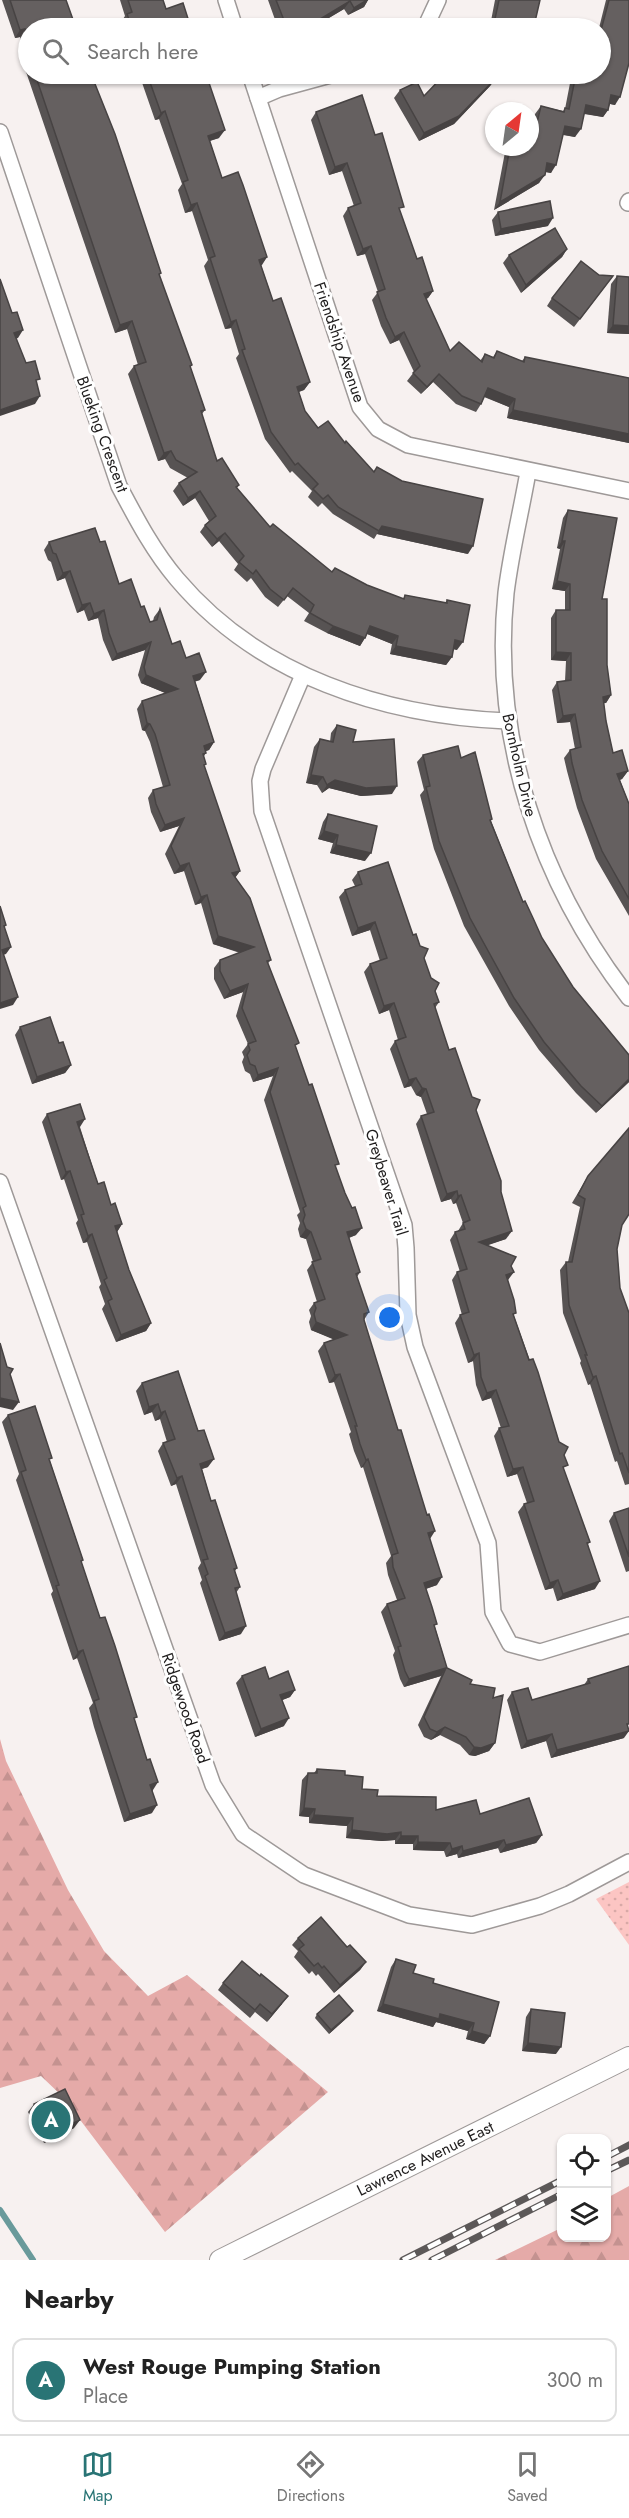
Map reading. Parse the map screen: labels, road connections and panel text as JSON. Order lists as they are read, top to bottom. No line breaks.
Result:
{"streets":{"street":["Friendship Avenue","Blueking Crescent","Bornholm Drive","Greybeaver Trail","Ridgewood Road","Lawrence Avenue East"]},"crossings":[["Friendship Avenue","Bornholm Drive"],["Blueking Crescent","Bornholm Drive"],["Blueking Crescent","Greybeaver Trail"]],"north":"top right","page":{"search":"Search here","pins":"A","heading":"Nearby","list":[{"mark":"A","name":"West Rouge Pumping Station","note":"Place","value":"300 m"}],"nav":["Map","Directions","Saved"]}}
